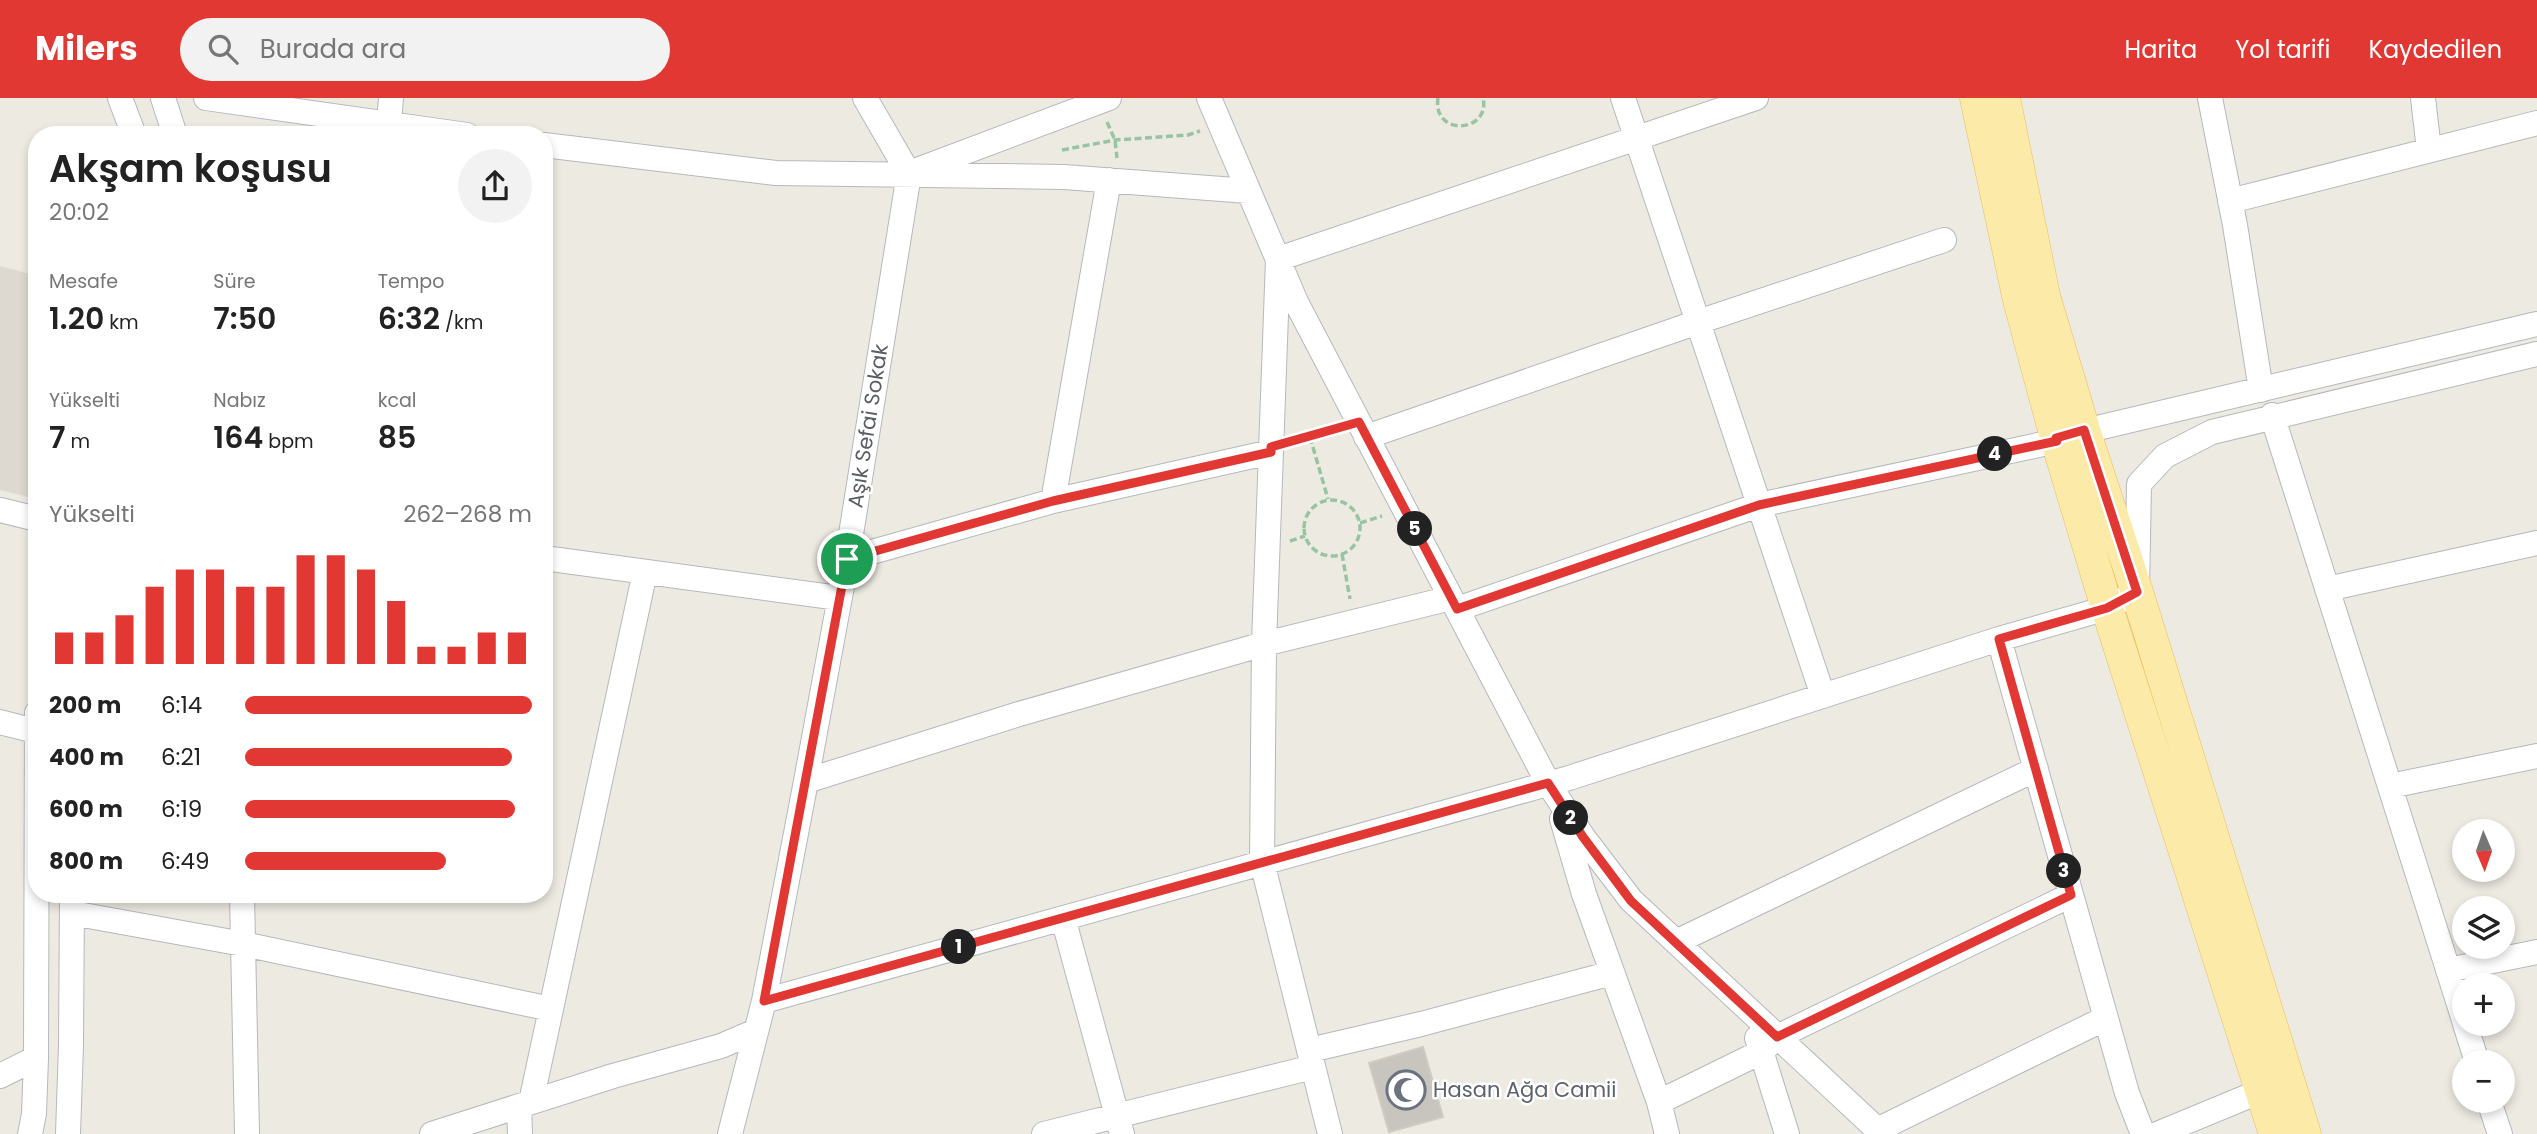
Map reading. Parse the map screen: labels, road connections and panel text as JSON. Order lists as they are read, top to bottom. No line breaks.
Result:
{"streets":{"street":["Aşık Sefai Sokak"]},"places":{"mosque":["Hasan Ağa Camii"]},"north":"bottom","page":{"header":"Milers","search":"Burada ara","nav":["Harita","Yol tarifi","Kaydedilen"],"heading":["Akşam koşusu","20:02"],"stats":[["Mesafe","1.20 km"],["Süre","7:50"],["Tempo","6:32 /km"],["Yükselti","7 m"],["Nabız","164 bpm"],["kcal","85"]],"pins":["4","5","2","3","1"],"chart":["Yükselti","262–268 m"],"list":[{"name":"200 m","note":"6:14"},{"name":"400 m","note":"6:21"},{"name":"600 m","note":"6:19"},{"name":"800 m","note":"6:49"}],"map_buttons":["+","−"]}}
